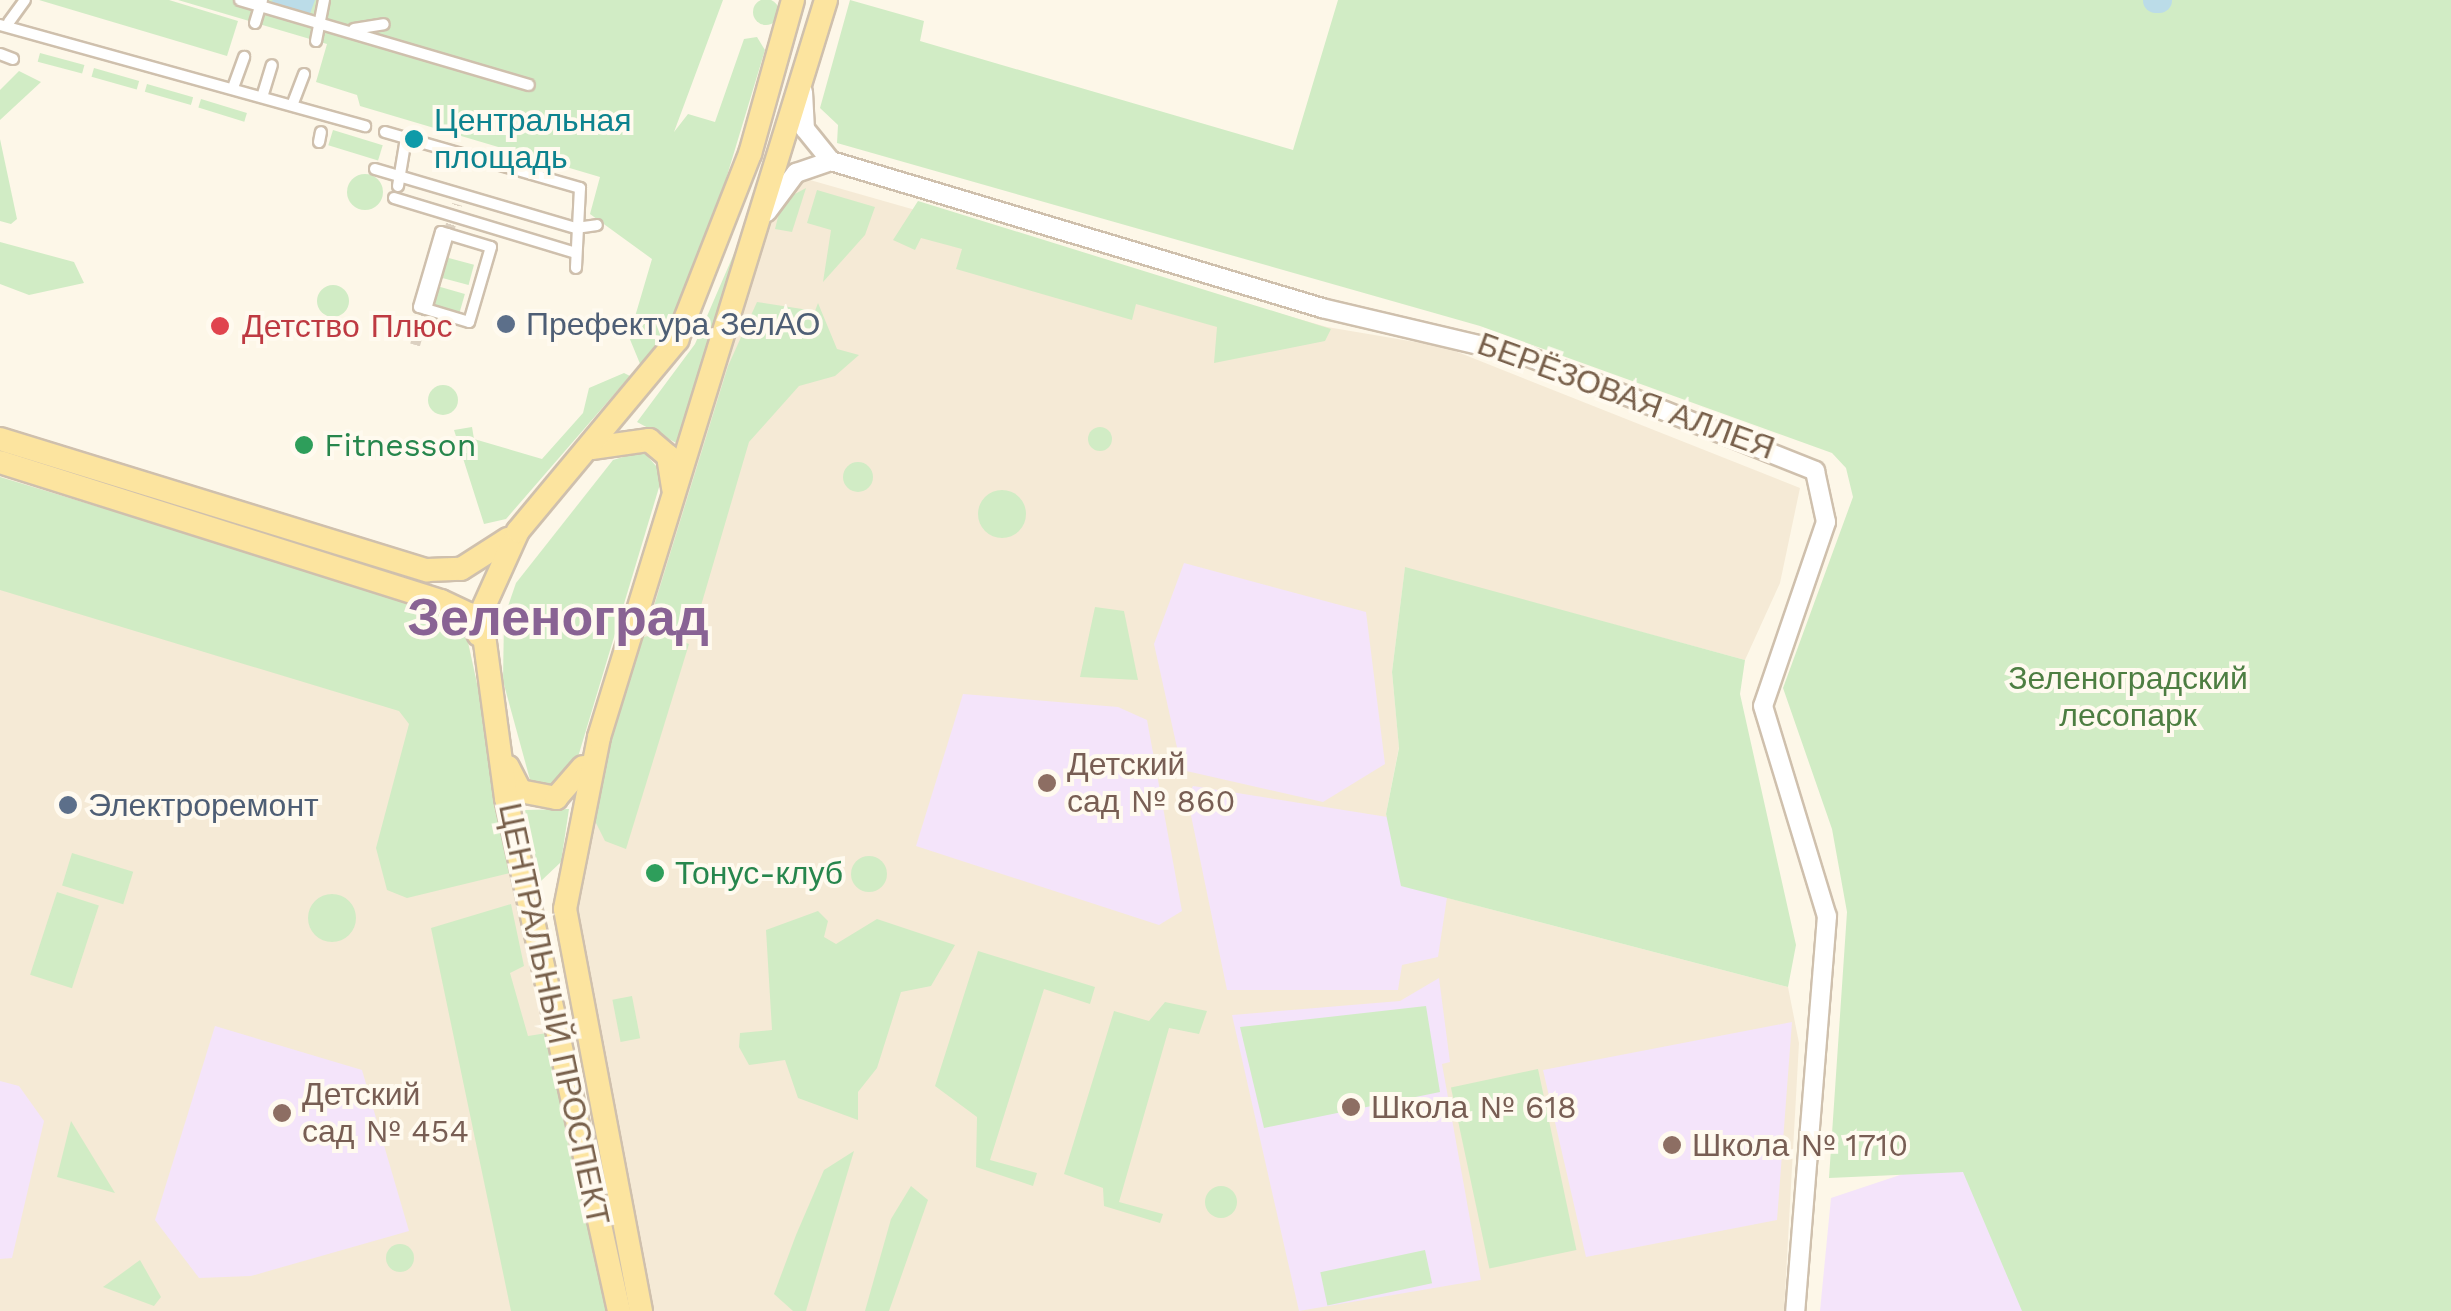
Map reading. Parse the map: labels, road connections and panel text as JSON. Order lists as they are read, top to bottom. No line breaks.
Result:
{"streets":{"main road":["ЦЕНТРАЛЬНЫЙ ПРОСПЕКТ"],"street":["БЕРЁЗОВАЯ АЛЛЕЯ"]},"districts":["Зеленоград"],"parks":["Зеленоградский лесопарк"],"places":["Центральная площадь","Префектура ЗелАО","Детство Плюс","Fitnesson","Детский сад № 860","Электроремонт","Тонус-клуб","Школа № 618","Детский сад № 454","Школа № 1710"]}
